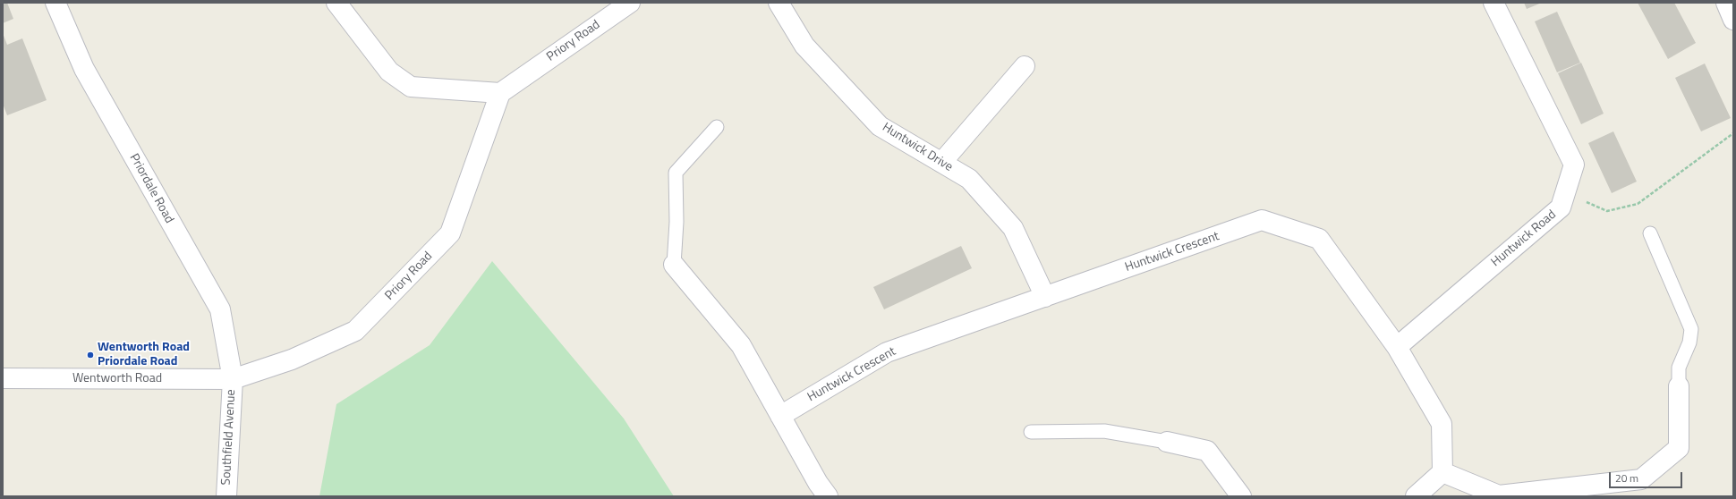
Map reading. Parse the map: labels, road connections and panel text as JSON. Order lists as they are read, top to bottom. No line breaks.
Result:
{"streets":{"street":["Priory Road","Huntwick Drive","Priordale Road","Huntwick Road","Huntwick Crescent","Wentworth Road","Southfield Avenue"]},"crossings":[["Priory Road","Priordale Road"],["Priory Road","Wentworth Road"],["Priory Road","Southfield Avenue"],["Huntwick Drive","Huntwick Crescent"],["Priordale Road","Wentworth Road"],["Priordale Road","Southfield Avenue"],["Huntwick Road","Huntwick Crescent"],["Wentworth Road","Southfield Avenue"]],"places":["Wentworth Road Priordale Road"],"scale_bar":"20 m"}
